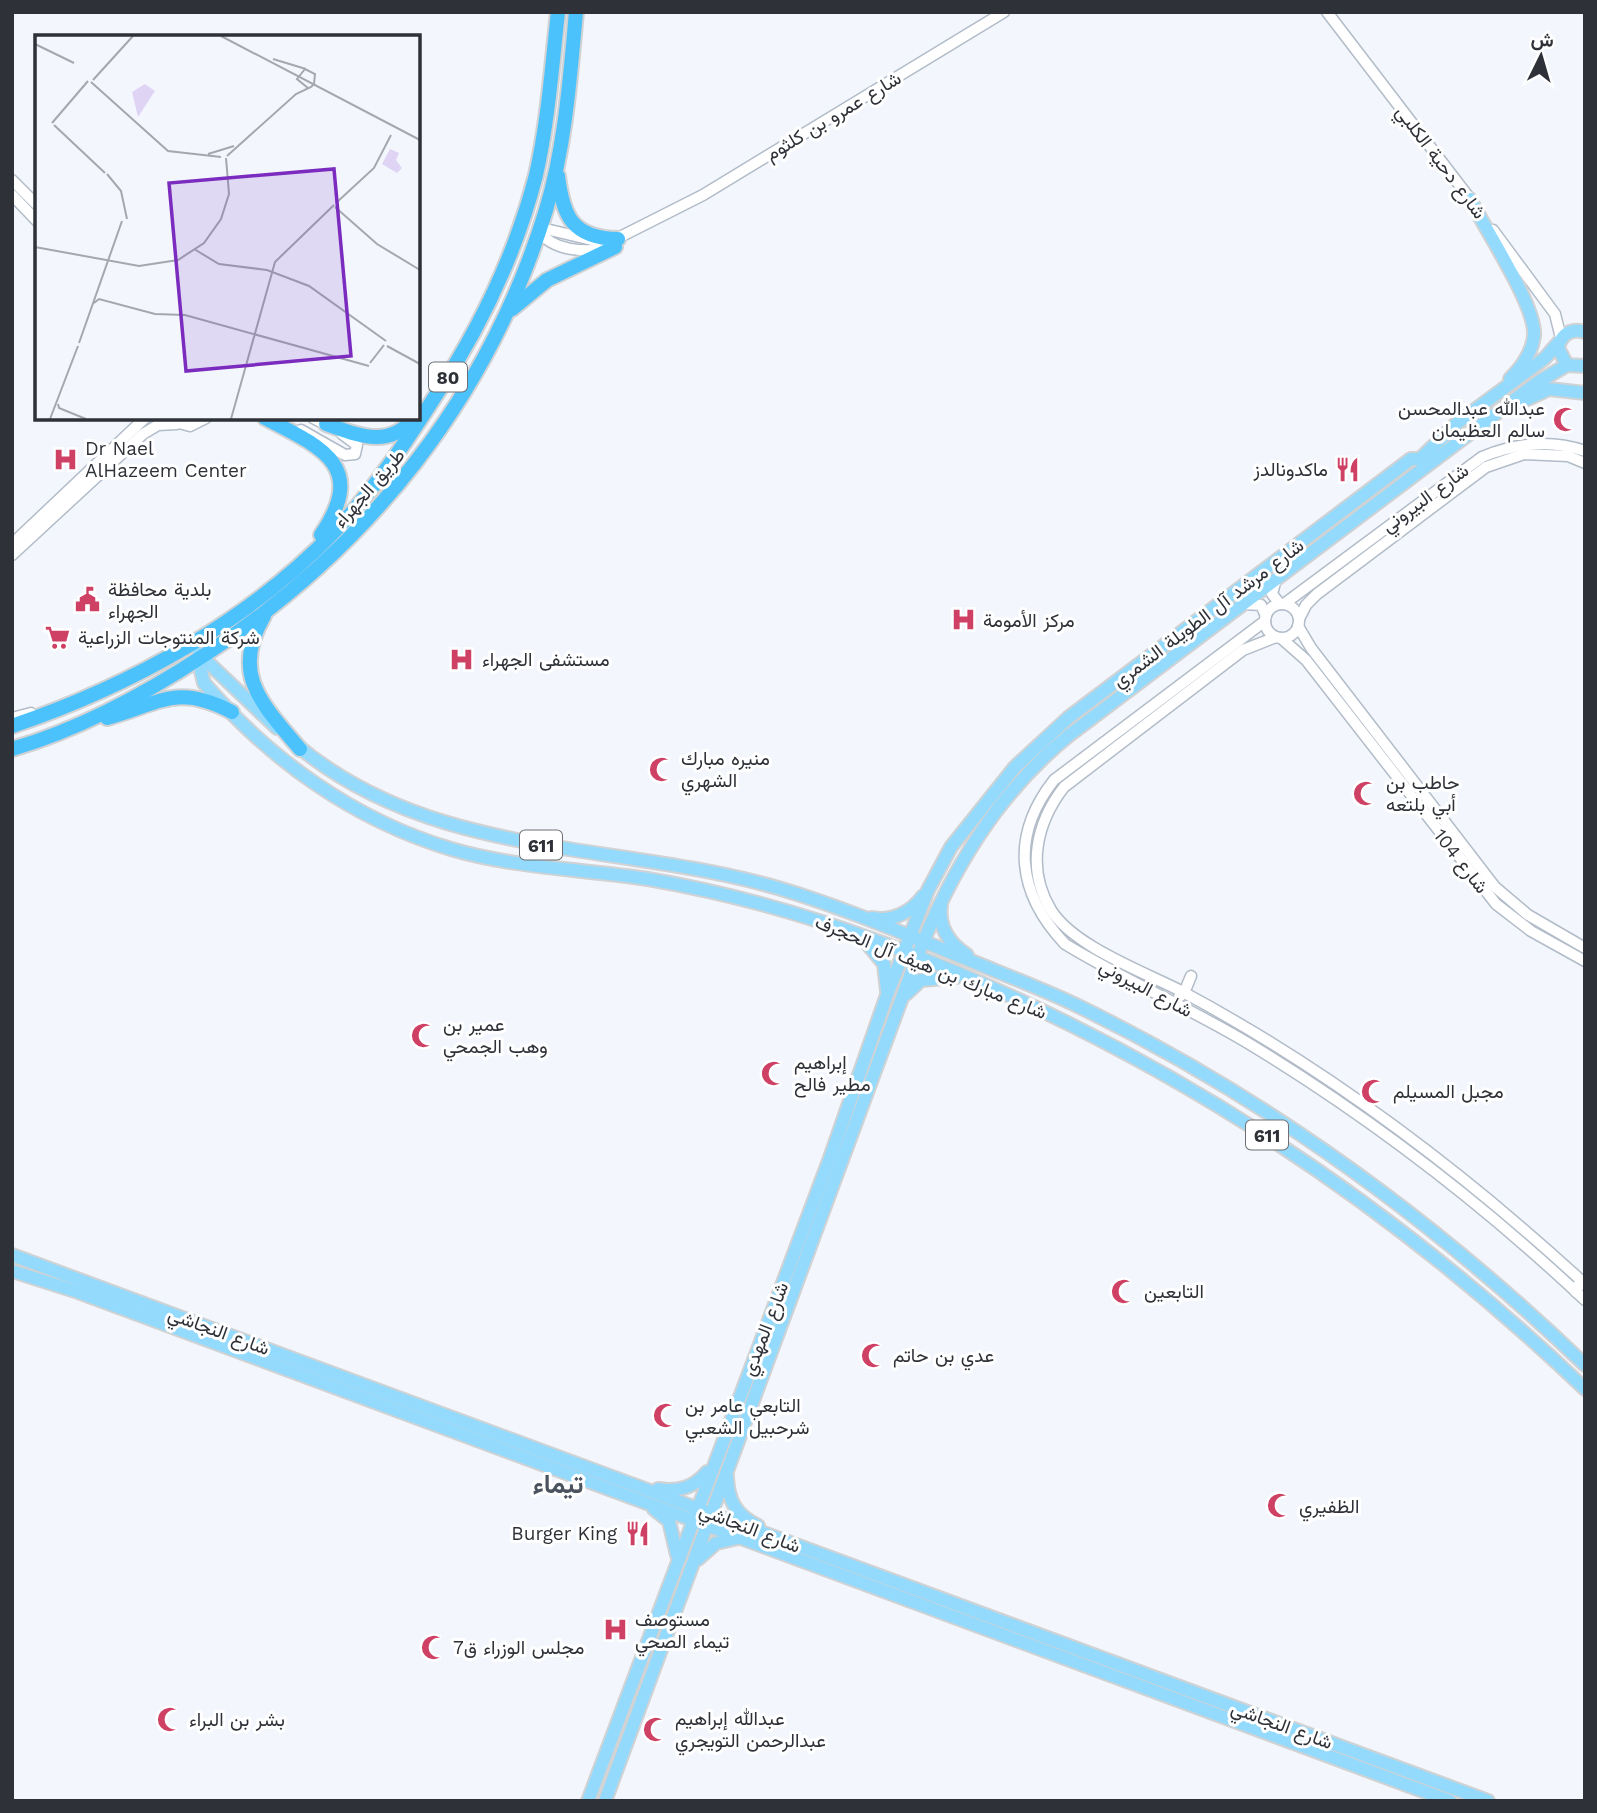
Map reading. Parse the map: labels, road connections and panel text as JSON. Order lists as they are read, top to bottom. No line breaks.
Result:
{"streets":{"highway":["80","طريق الجهراء"],"main road":["شارع مرشد آل الطويلة الشمري","611","شارع مبارك بن هيف آل الحجرف","شارع المهدي","شارع النجاشي"],"street":["شارع عمرو بن كلثوم","شارع دحية الكلبي","شارع البيروني","شارع 104"]},"crossings":[["شارع عمرو بن كلثوم","طريق الجهراء"],["شارع دحية الكلبي","شارع مرشد آل الطويلة الشمري"],["طريق الجهراء","شارع مبارك بن هيف آل الحجرف"],["شارع البيروني","شارع 104"],["شارع مرشد آل الطويلة الشمري","شارع مبارك بن هيف آل الحجرف"],["شارع مرشد آل الطويلة الشمري","شارع المهدي"],["شارع مبارك بن هيف آل الحجرف","شارع المهدي"],["شارع المهدي","شارع النجاشي"]],"districts":["تيماء"],"places":{"mosque":["عبدالله عبدالمحسن سالم العظيمان","منيره مبارك الشهري","حاطب بن أبي بلتعه","عمير بن وهب الجمحي","إبراهيم مطير فالح","مجبل المسيلم","التابعين","عدي بن حاتم","التابعي عامر بن شرحبيل الشعبي","الظفيري","مجلس الوزراء ق7","بشر بن البراء","عبدالله إبراهيم عبدالرحمن التويجري"],"hospital":["Dr Nael AlHazeem Center","مركز الأمومة","مستشفى الجهراء","مستوصف تيماء الصحي"],"restaurant":["ماكدونالدز","Burger King"],"public building":["بلدية محافظة الجهراء"],"supermarket":["شركة المنتوجات الزراعية"]},"north":"top"}
